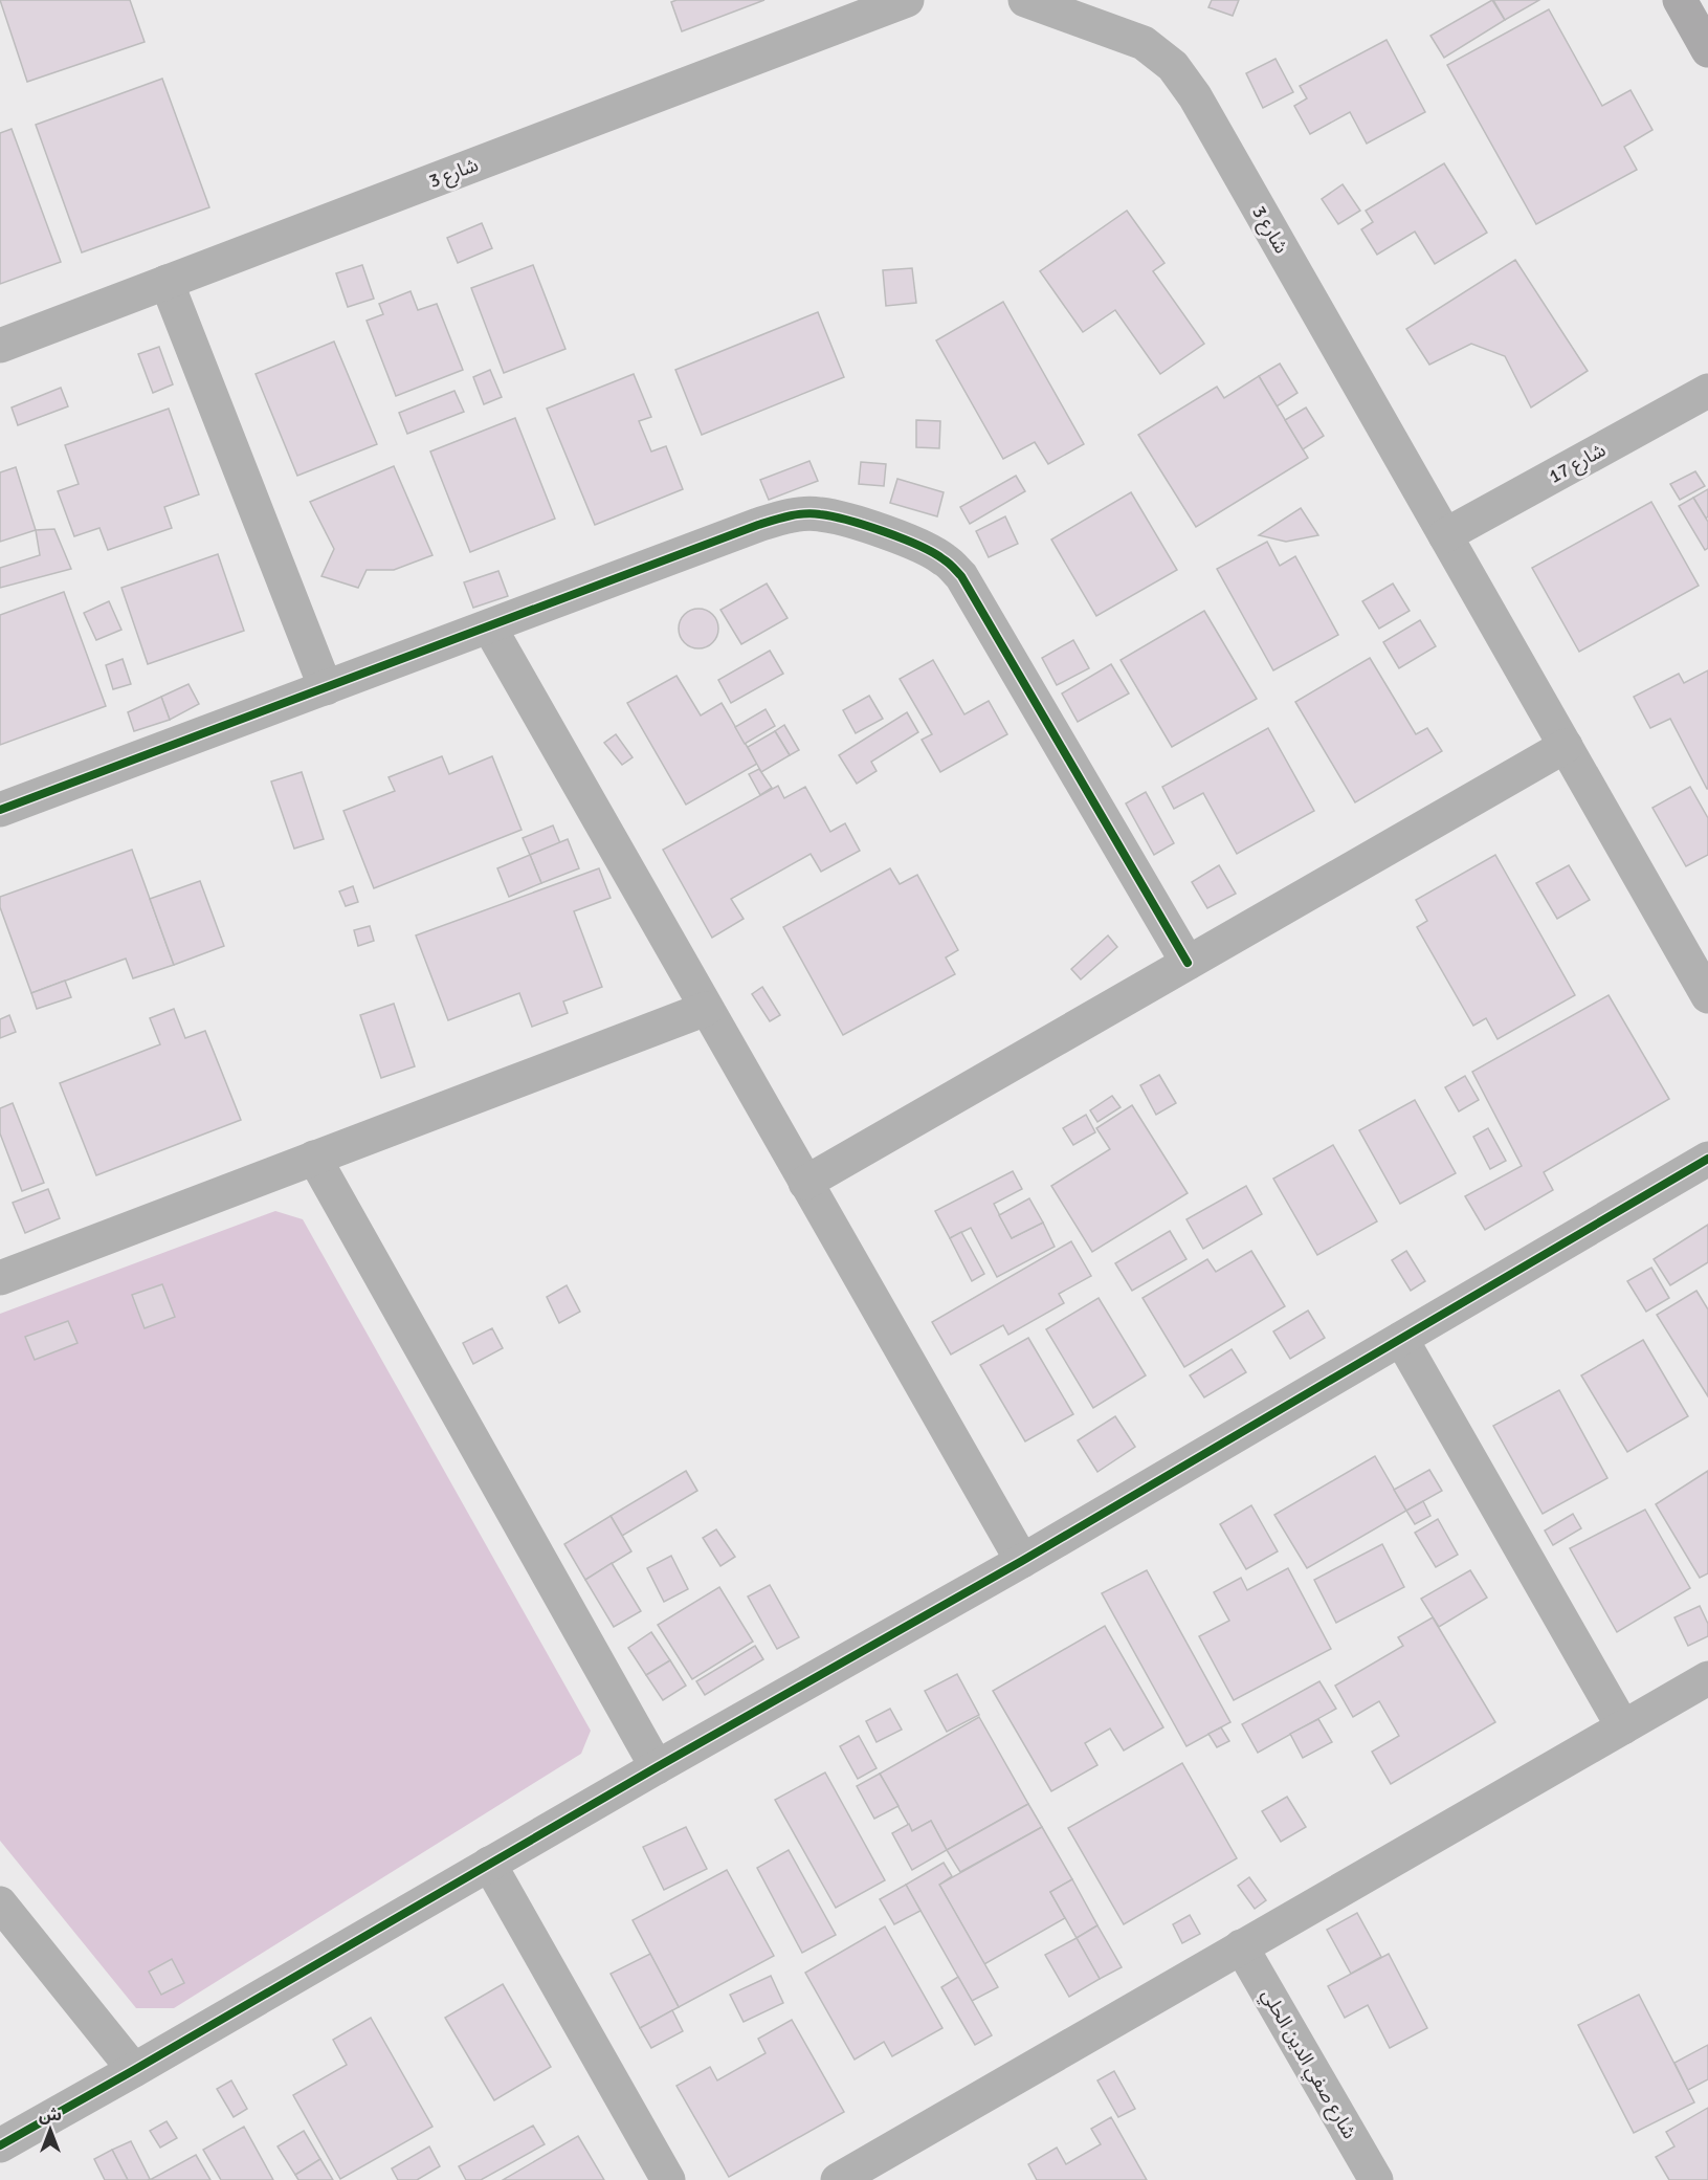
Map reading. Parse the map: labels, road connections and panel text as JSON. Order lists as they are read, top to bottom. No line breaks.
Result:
{"streets":{"street":["شارع 3","شارع 17","شارع صفي الدين الحلي"]},"crossings":[["شارع 3","شارع 17"]],"north":"top"}
